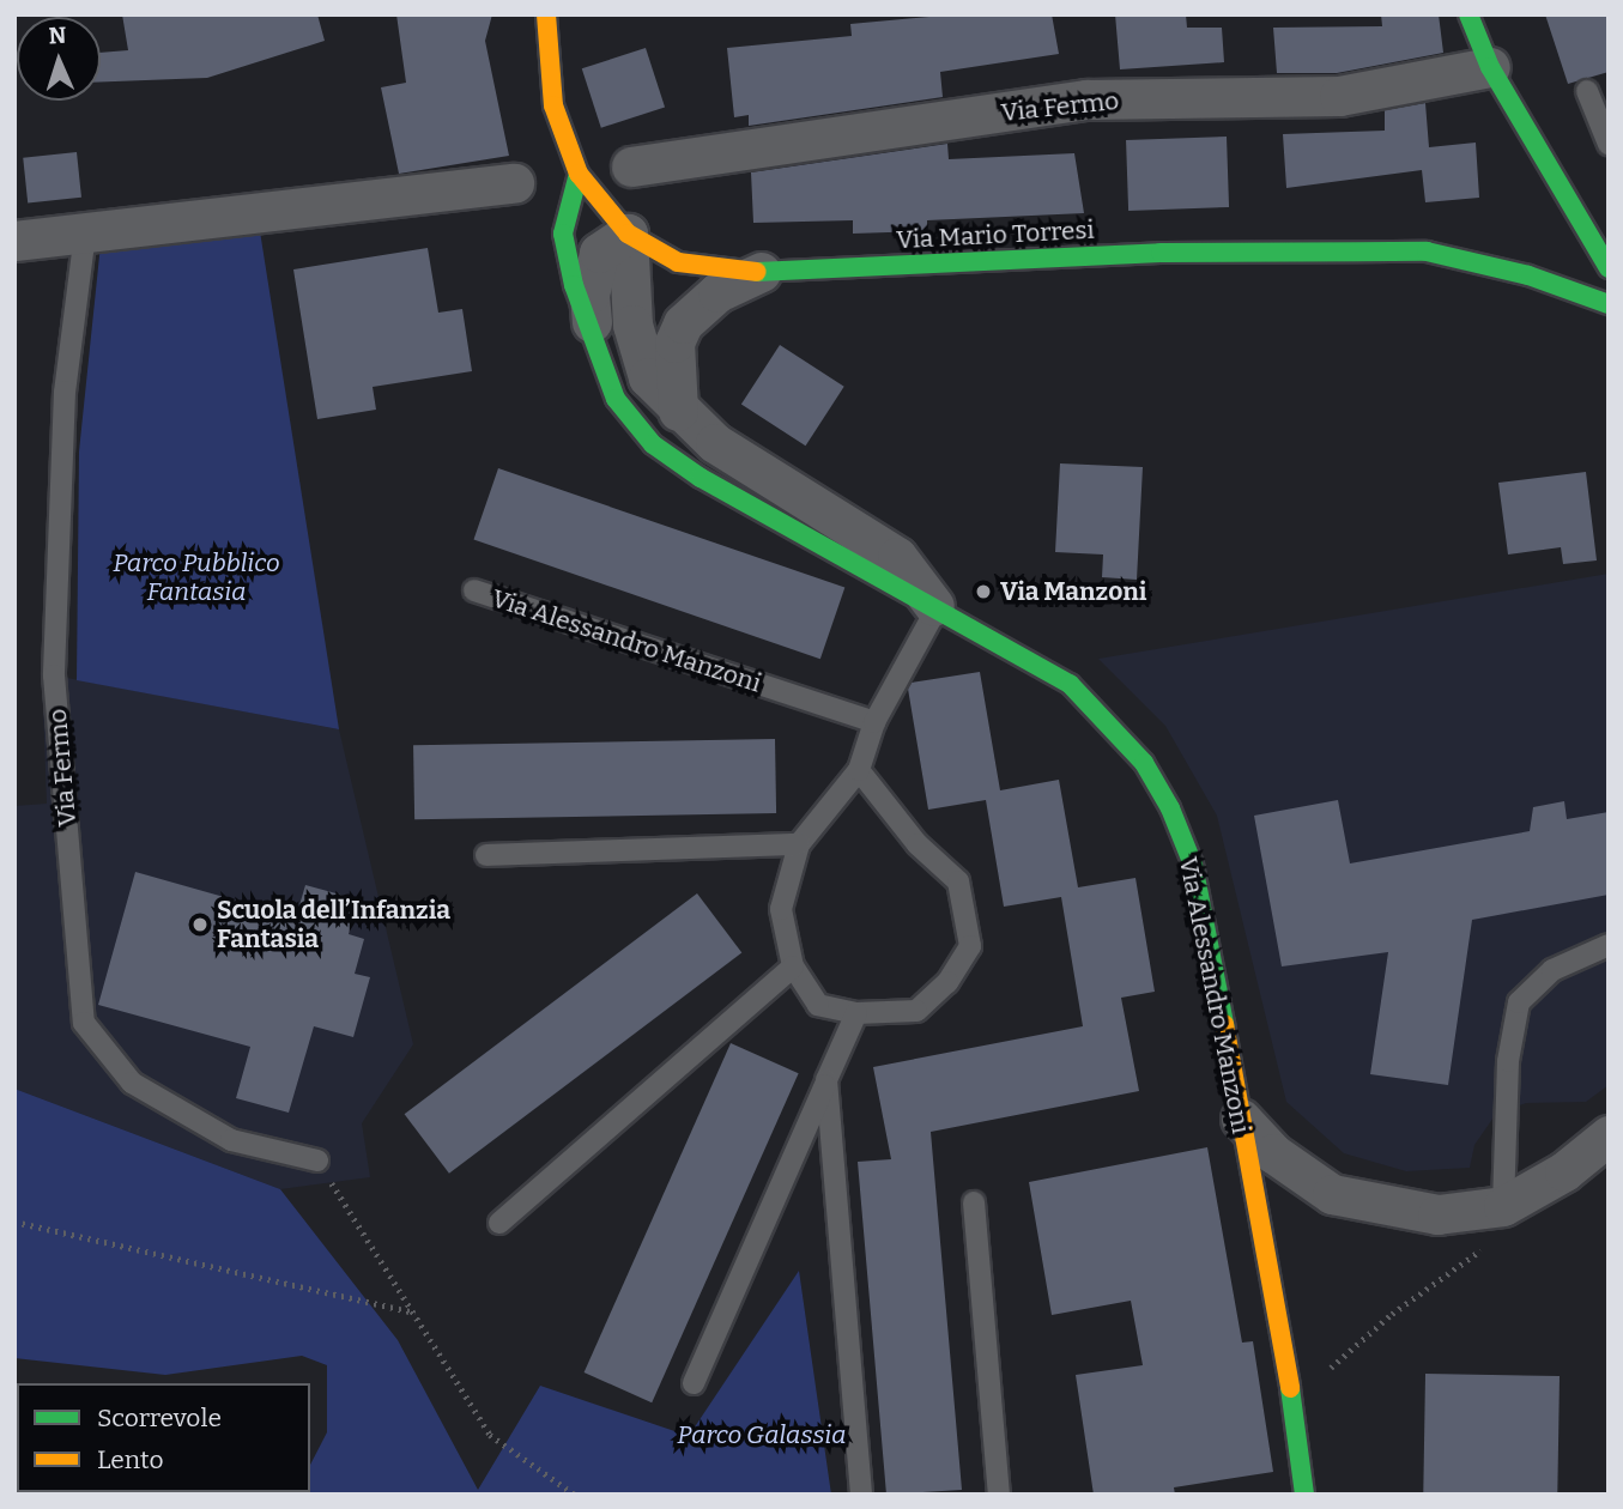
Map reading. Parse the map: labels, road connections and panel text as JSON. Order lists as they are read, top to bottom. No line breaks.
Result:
{"streets":{"street":["Via Fermo","Via Mario Torresi","Via Alessandro Manzoni"]},"crossings":[["Via Mario Torresi","Via Alessandro Manzoni"]],"parks":["Parco Pubblico Fantasia","Parco Galassia"],"places":["Via Manzoni","Scuola dell’Infanzia Fantasia"],"legend":["Scorrevole","Lento"],"north":"top"}
